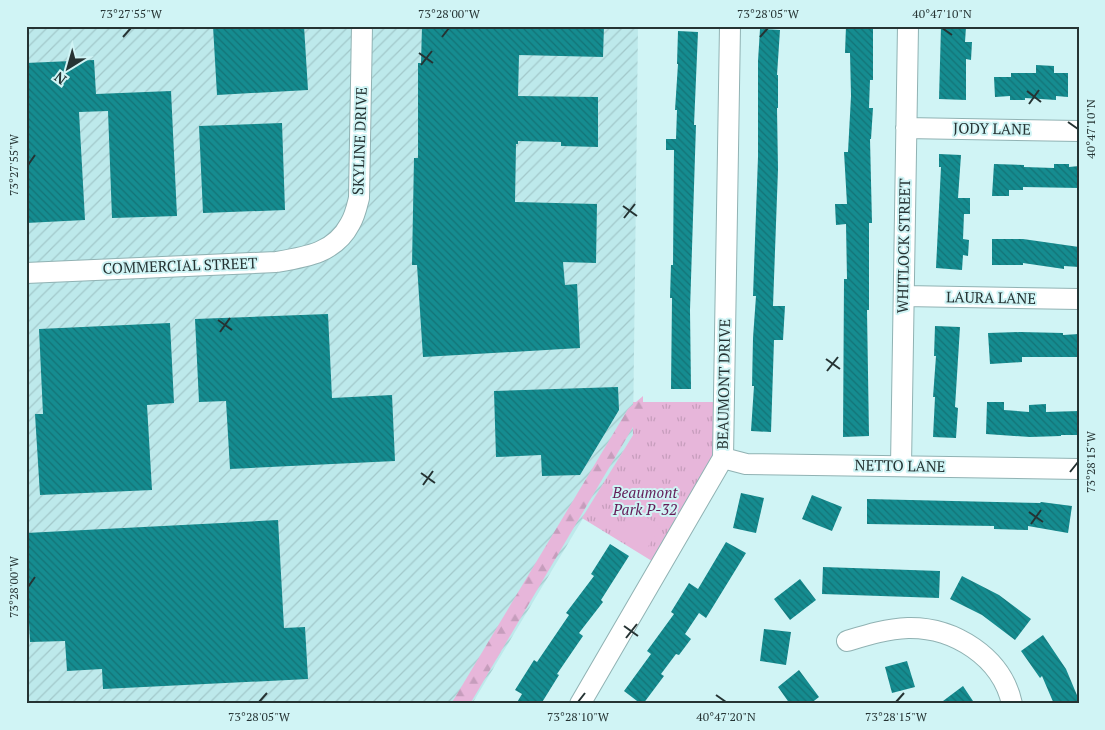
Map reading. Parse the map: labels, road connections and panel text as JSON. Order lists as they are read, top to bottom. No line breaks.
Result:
{"streets":{"street":["JODY LANE","SKYLINE DRIVE","WHITLOCK STREET","COMMERCIAL STREET","LAURA LANE","BEAUMONT DRIVE","NETTO LANE"]},"crossings":[["JODY LANE","WHITLOCK STREET"],["SKYLINE DRIVE","COMMERCIAL STREET"],["WHITLOCK STREET","LAURA LANE"],["WHITLOCK STREET","NETTO LANE"],["BEAUMONT DRIVE","NETTO LANE"]],"parks":["Beaumont Park P-32"],"north":"bottom left","coordinates":["73°27'55\"W","73°28'00\"W","73°28'05\"W","40°47'10\"N","73°28'15\"W","73°28'10\"W","40°47'20\"N"]}
